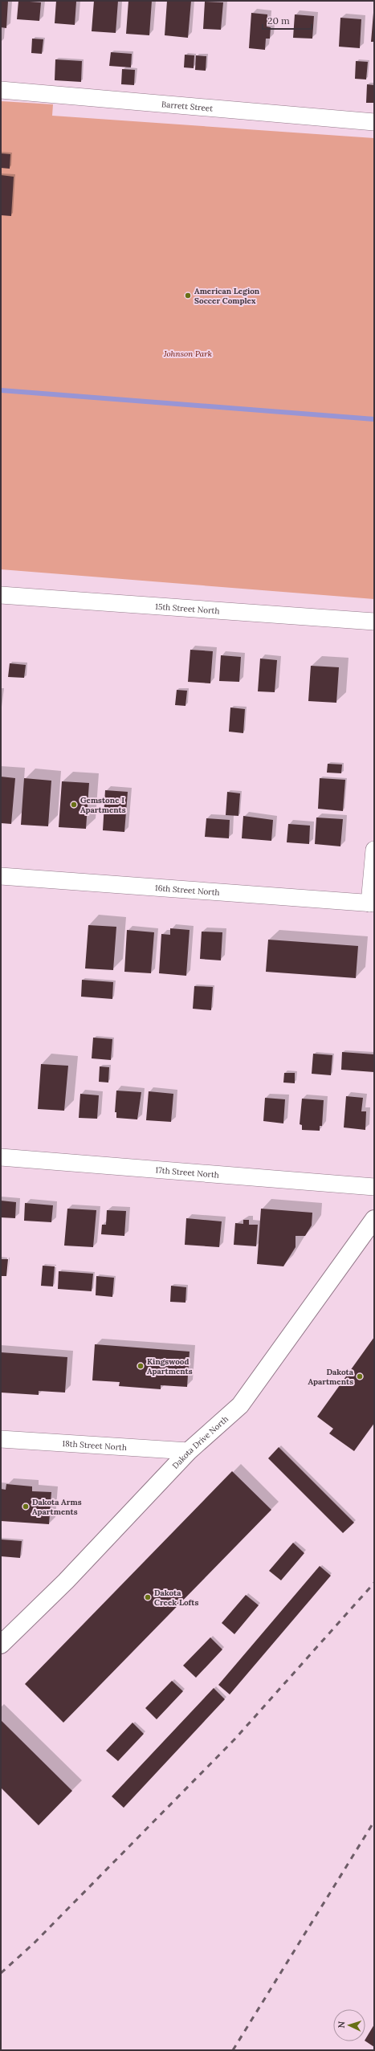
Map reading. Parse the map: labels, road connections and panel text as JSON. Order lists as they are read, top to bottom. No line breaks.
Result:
{"streets":{"street":["Barrett Street","15th Street North","16th Street North","17th Street North","Dakota Drive North","18th Street North"]},"crossings":[["Dakota Drive North","18th Street North"]],"parks":["Johnson Park"],"places":["American Legion Soccer Complex","Gemstone I Apartments","Kingswood Apartments","Dakota Apartments","Dakota Arms Apartments","Dakota Creek Lofts"],"scale_bar":"20 m","north":"left"}
